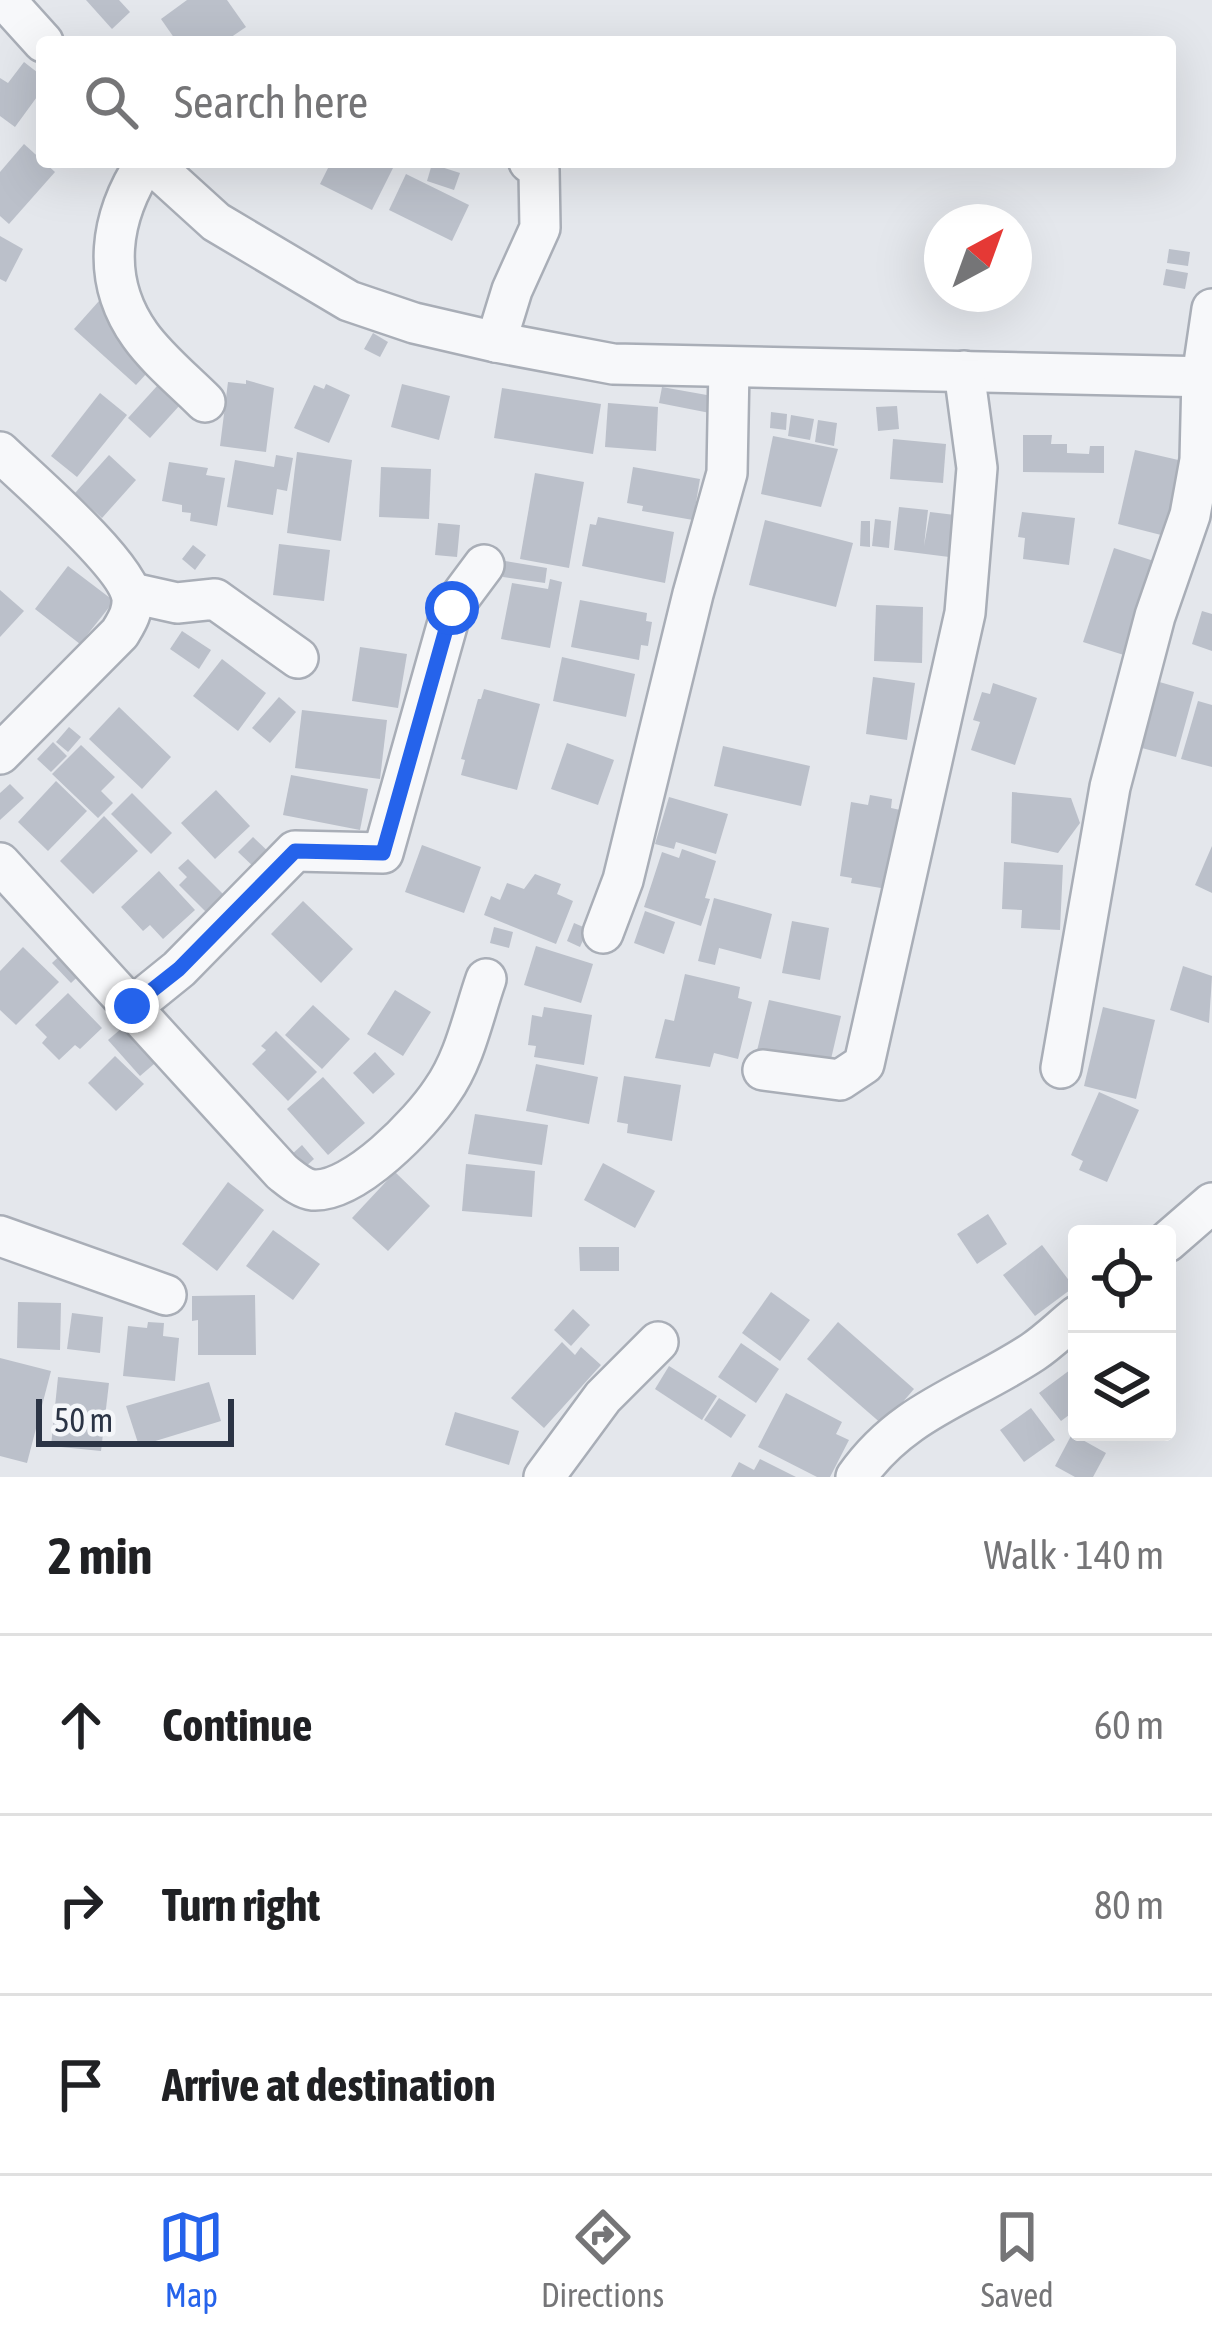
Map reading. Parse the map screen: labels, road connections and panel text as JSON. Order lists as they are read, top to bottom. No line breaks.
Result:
{"scale_bar":"50 m","north":"top right","page":{"search":"Search here","scale":"50 m","heading":["2 min","Walk · 140 m"],"list":[["Continue","60 m"],["Turn right","80 m"],"Arrive at destination"],"nav":["Map","Directions","Saved"]}}
